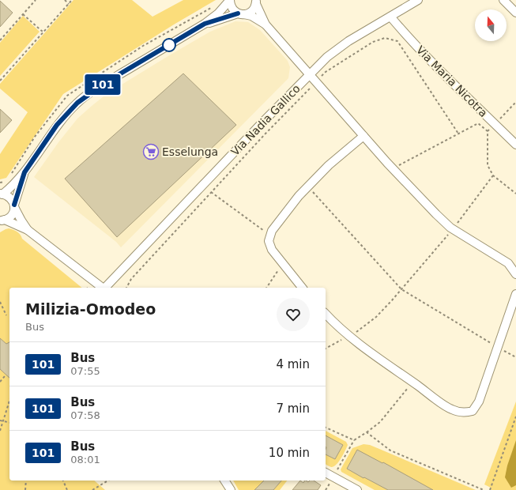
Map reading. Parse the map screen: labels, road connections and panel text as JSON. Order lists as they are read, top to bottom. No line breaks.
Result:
{"streets":{"street":["Via Maria Nicotra","Via Nadia Gallico"]},"crossings":[["Via Maria Nicotra","Via Nadia Gallico"]],"places":{"supermarket":["Esselunga"]},"lines":["bus line 101"],"north":"top","page":{"on_map":"101","heading":["Milizia-Omodeo","Bus"],"list":[{"mark":"101","name":"Bus","note":"07:55","value":"4 min"},{"mark":"101","name":"Bus","note":"07:58","value":"7 min"},{"mark":"101","name":"Bus","note":"08:01","value":"10 min"}]}}
